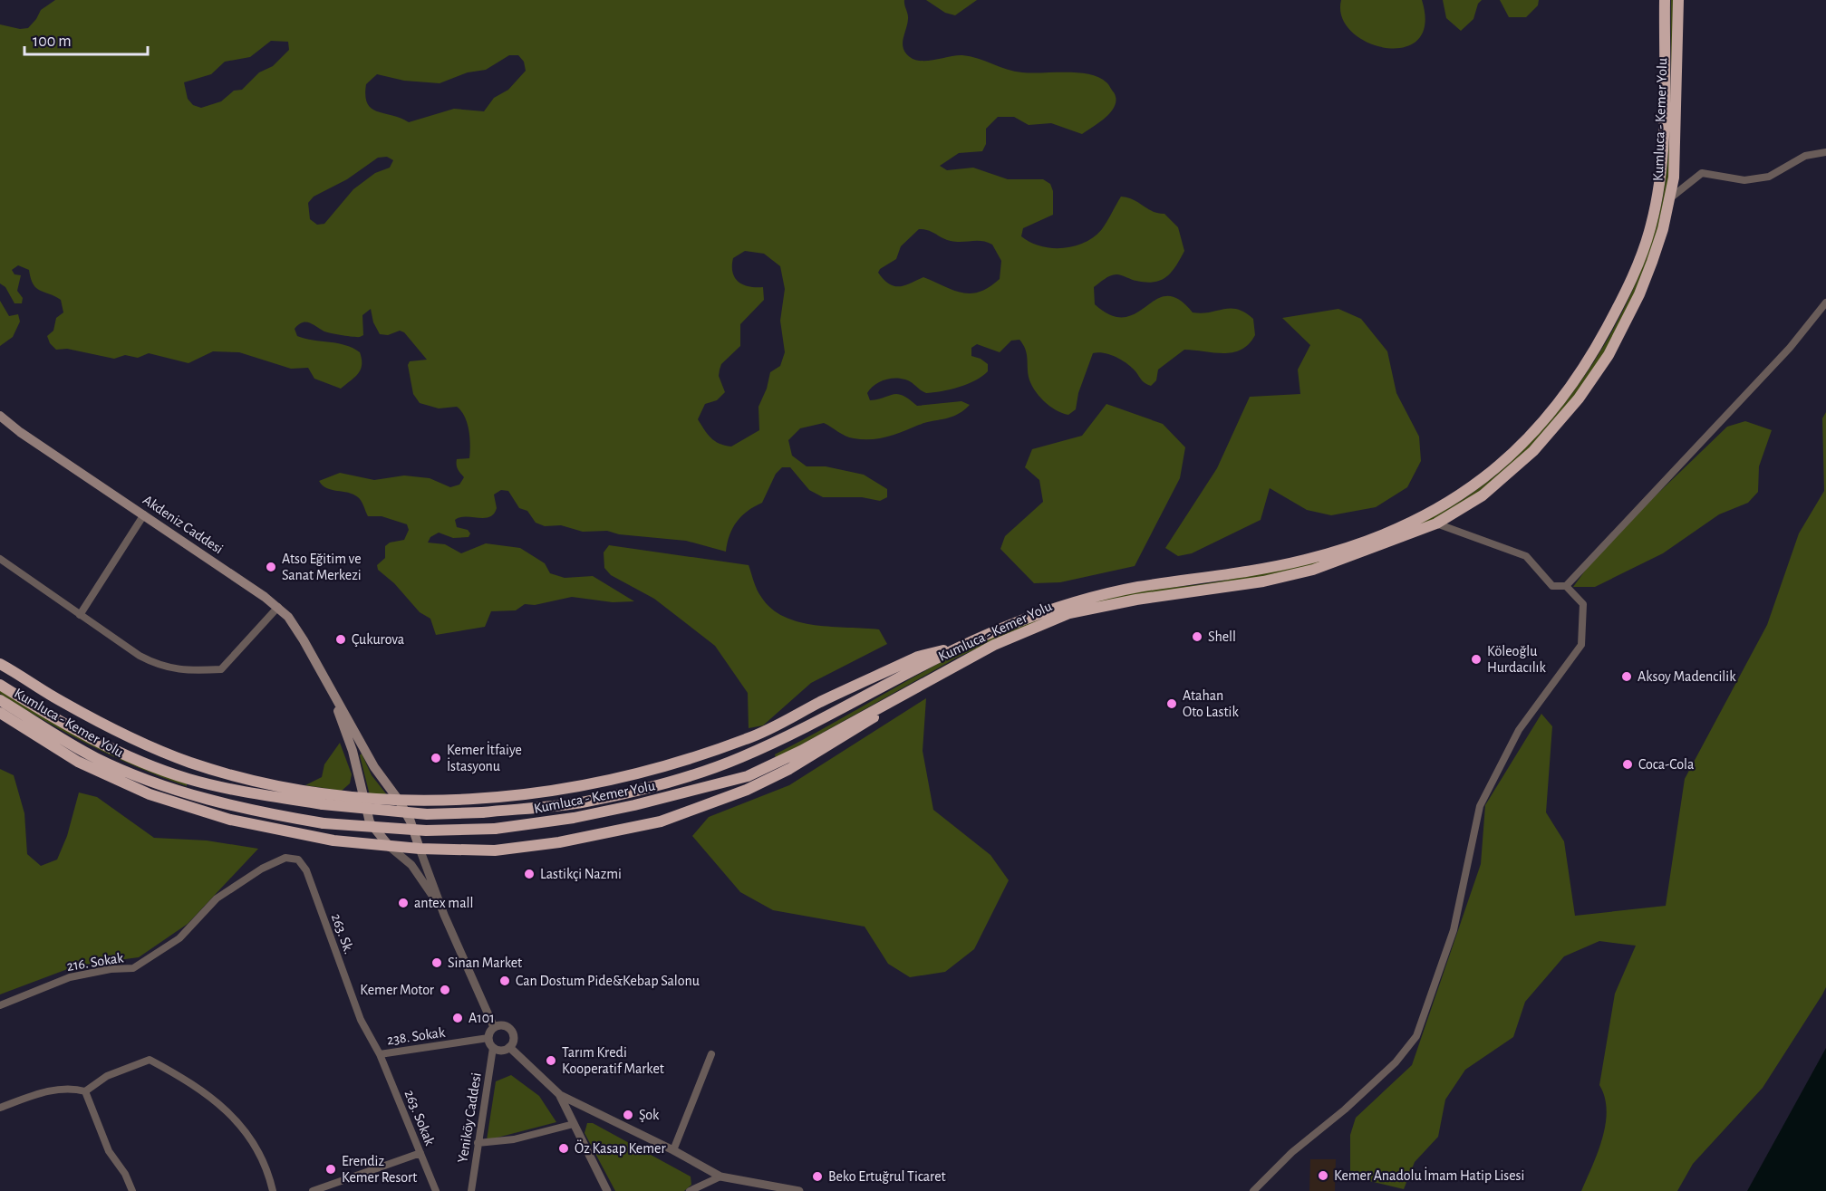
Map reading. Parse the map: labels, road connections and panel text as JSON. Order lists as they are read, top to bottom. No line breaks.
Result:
{"streets":{"highway":["Kumluca - Kemer Yolu"],"main road":["Akdeniz Caddesi"],"street":["263. Sk.","216. Sokak","238. Sokak","263. Sokak","Yeniköy Caddesi"]},"crossings":[["Kumluca - Kemer Yolu","Akdeniz Caddesi"],["Akdeniz Caddesi","238. Sokak"],["Akdeniz Caddesi","Yeniköy Caddesi"],["263. Sk.","216. Sokak"],["263. Sk.","238. Sokak"],["263. Sk.","263. Sokak"],["238. Sokak","263. Sokak"],["238. Sokak","Yeniköy Caddesi"]],"places":["Atso Eğitim ve Sanat Merkezi","Shell","Çukurova","Köleoğlu Hurdacılık","Aksoy Madencilik","Atahan Oto Lastik","Kemer İtfaiye İstasyonu","Coca-Cola","Lastikçi Nazmi","antex mall","Sinan Market","Can Dostum Pide&Kebap Salonu","Kemer Motor","A101","Tarım Kredi Kooperatif Market","Şok","Öz Kasap Kemer","Erendiz Kemer Resort","Kemer Anadolu İmam Hatip Lisesi","Beko Ertuğrul Ticaret"],"scale_bar":"100 m"}
